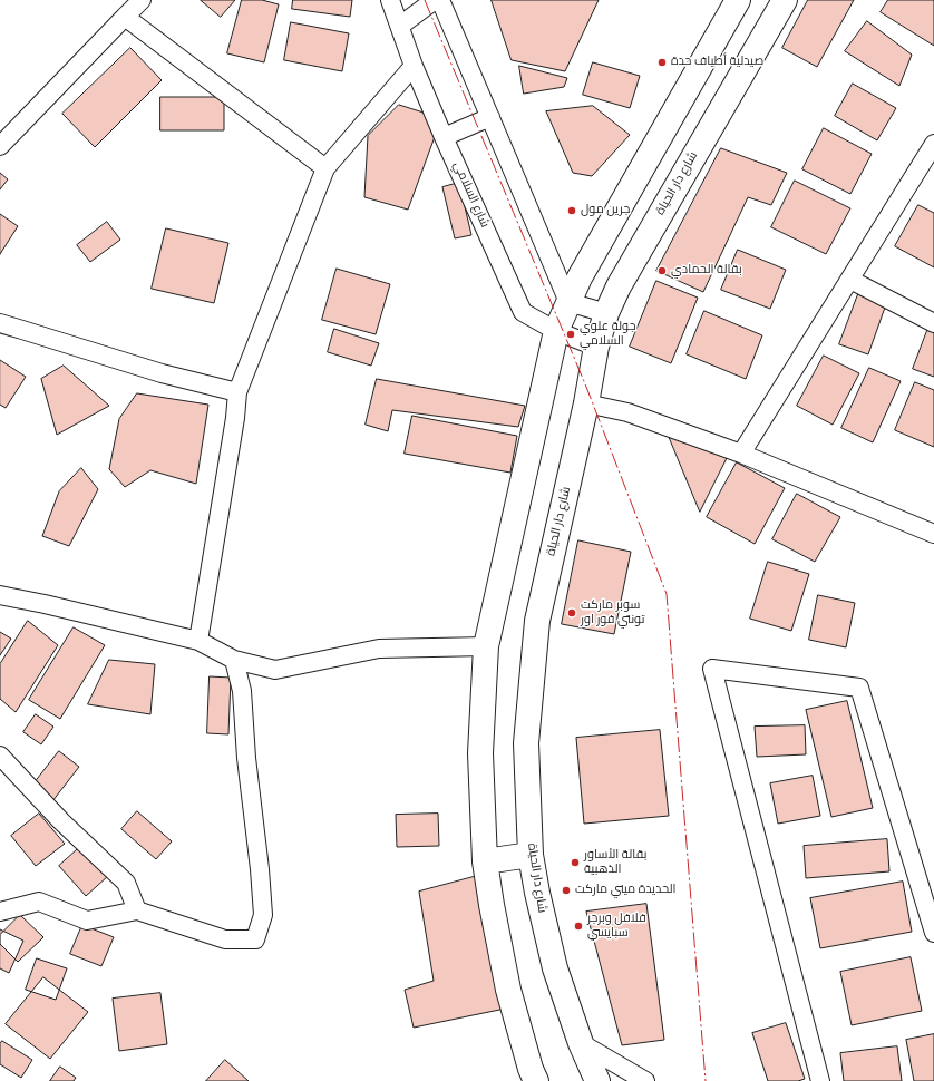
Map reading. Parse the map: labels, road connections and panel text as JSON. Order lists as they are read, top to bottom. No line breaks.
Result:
{"streets":{"main road":["شارع دار الحياة"],"street":["شارع السلامي"]},"crossings":[["شارع دار الحياة","شارع السلامي"]],"places":["صيدلية أطياف حدة","جرين مول","بقالة الحمادي","جولة علوي السلامي","سوبر ماركت تونتي فور اور","بقالة الأساور الذهبية","الحديدة ميني ماركت","فلافل وبرجر سبايسي"]}
